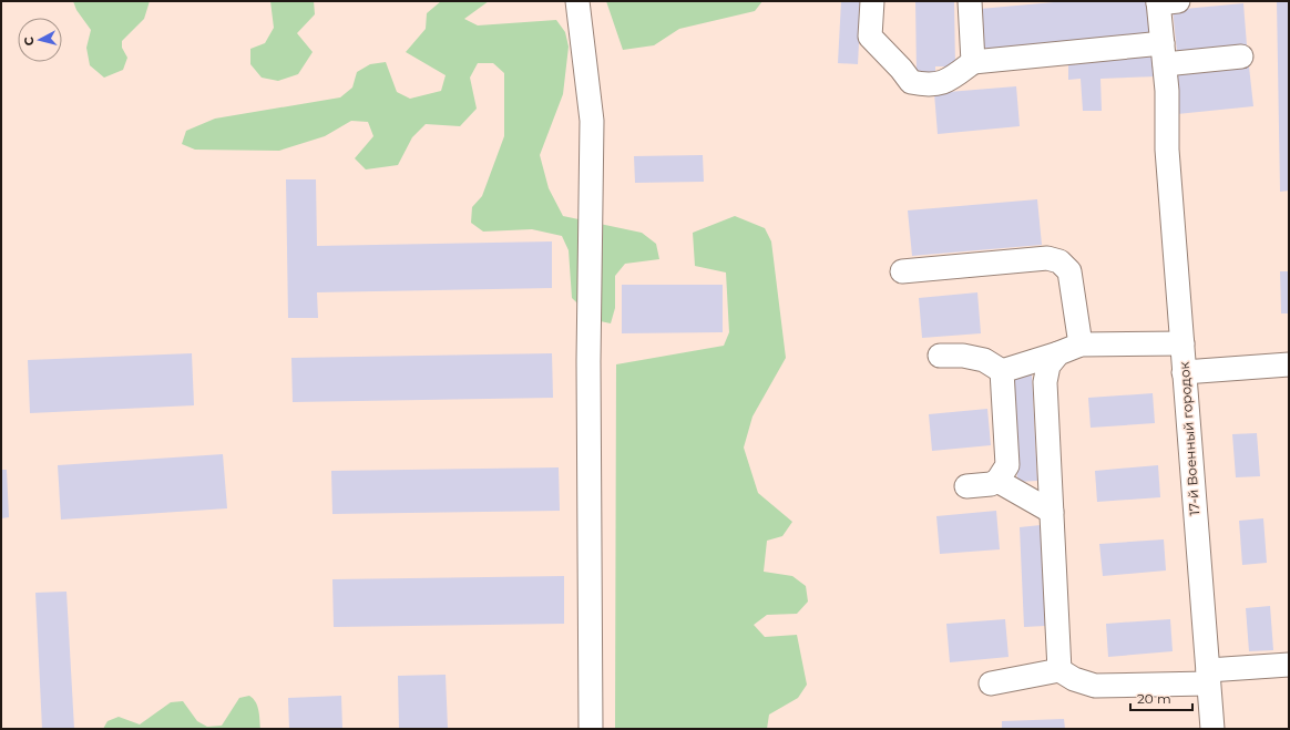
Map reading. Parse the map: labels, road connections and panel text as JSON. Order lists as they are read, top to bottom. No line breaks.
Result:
{"streets":{"street":["17-й Военный городок"]},"scale_bar":"20 m","north":"left"}
